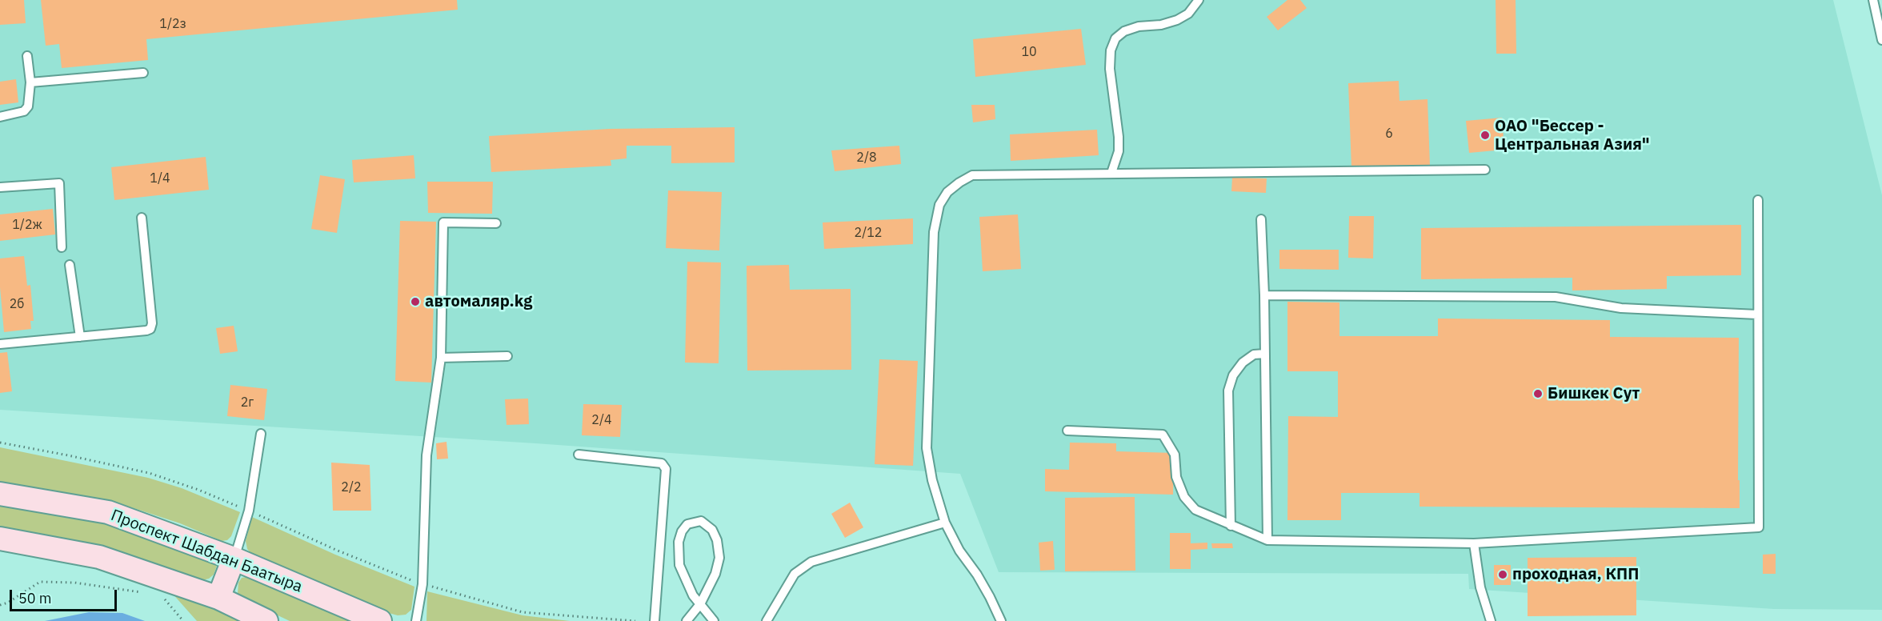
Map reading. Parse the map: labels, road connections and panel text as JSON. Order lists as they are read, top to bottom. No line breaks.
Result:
{"streets":{"main road":["Проспект Шабдан Баатыра"]},"places":["ОАО \"Бессер - Центральная Азия\"","автомаляр.kg","Бишкек Сут","проходная, КПП"],"house_numbers":["1/2з","10","6","2/8","1/4","1/2ж","2/12","2б","2г","2/4","2/2"],"scale_bar":"50 m"}
